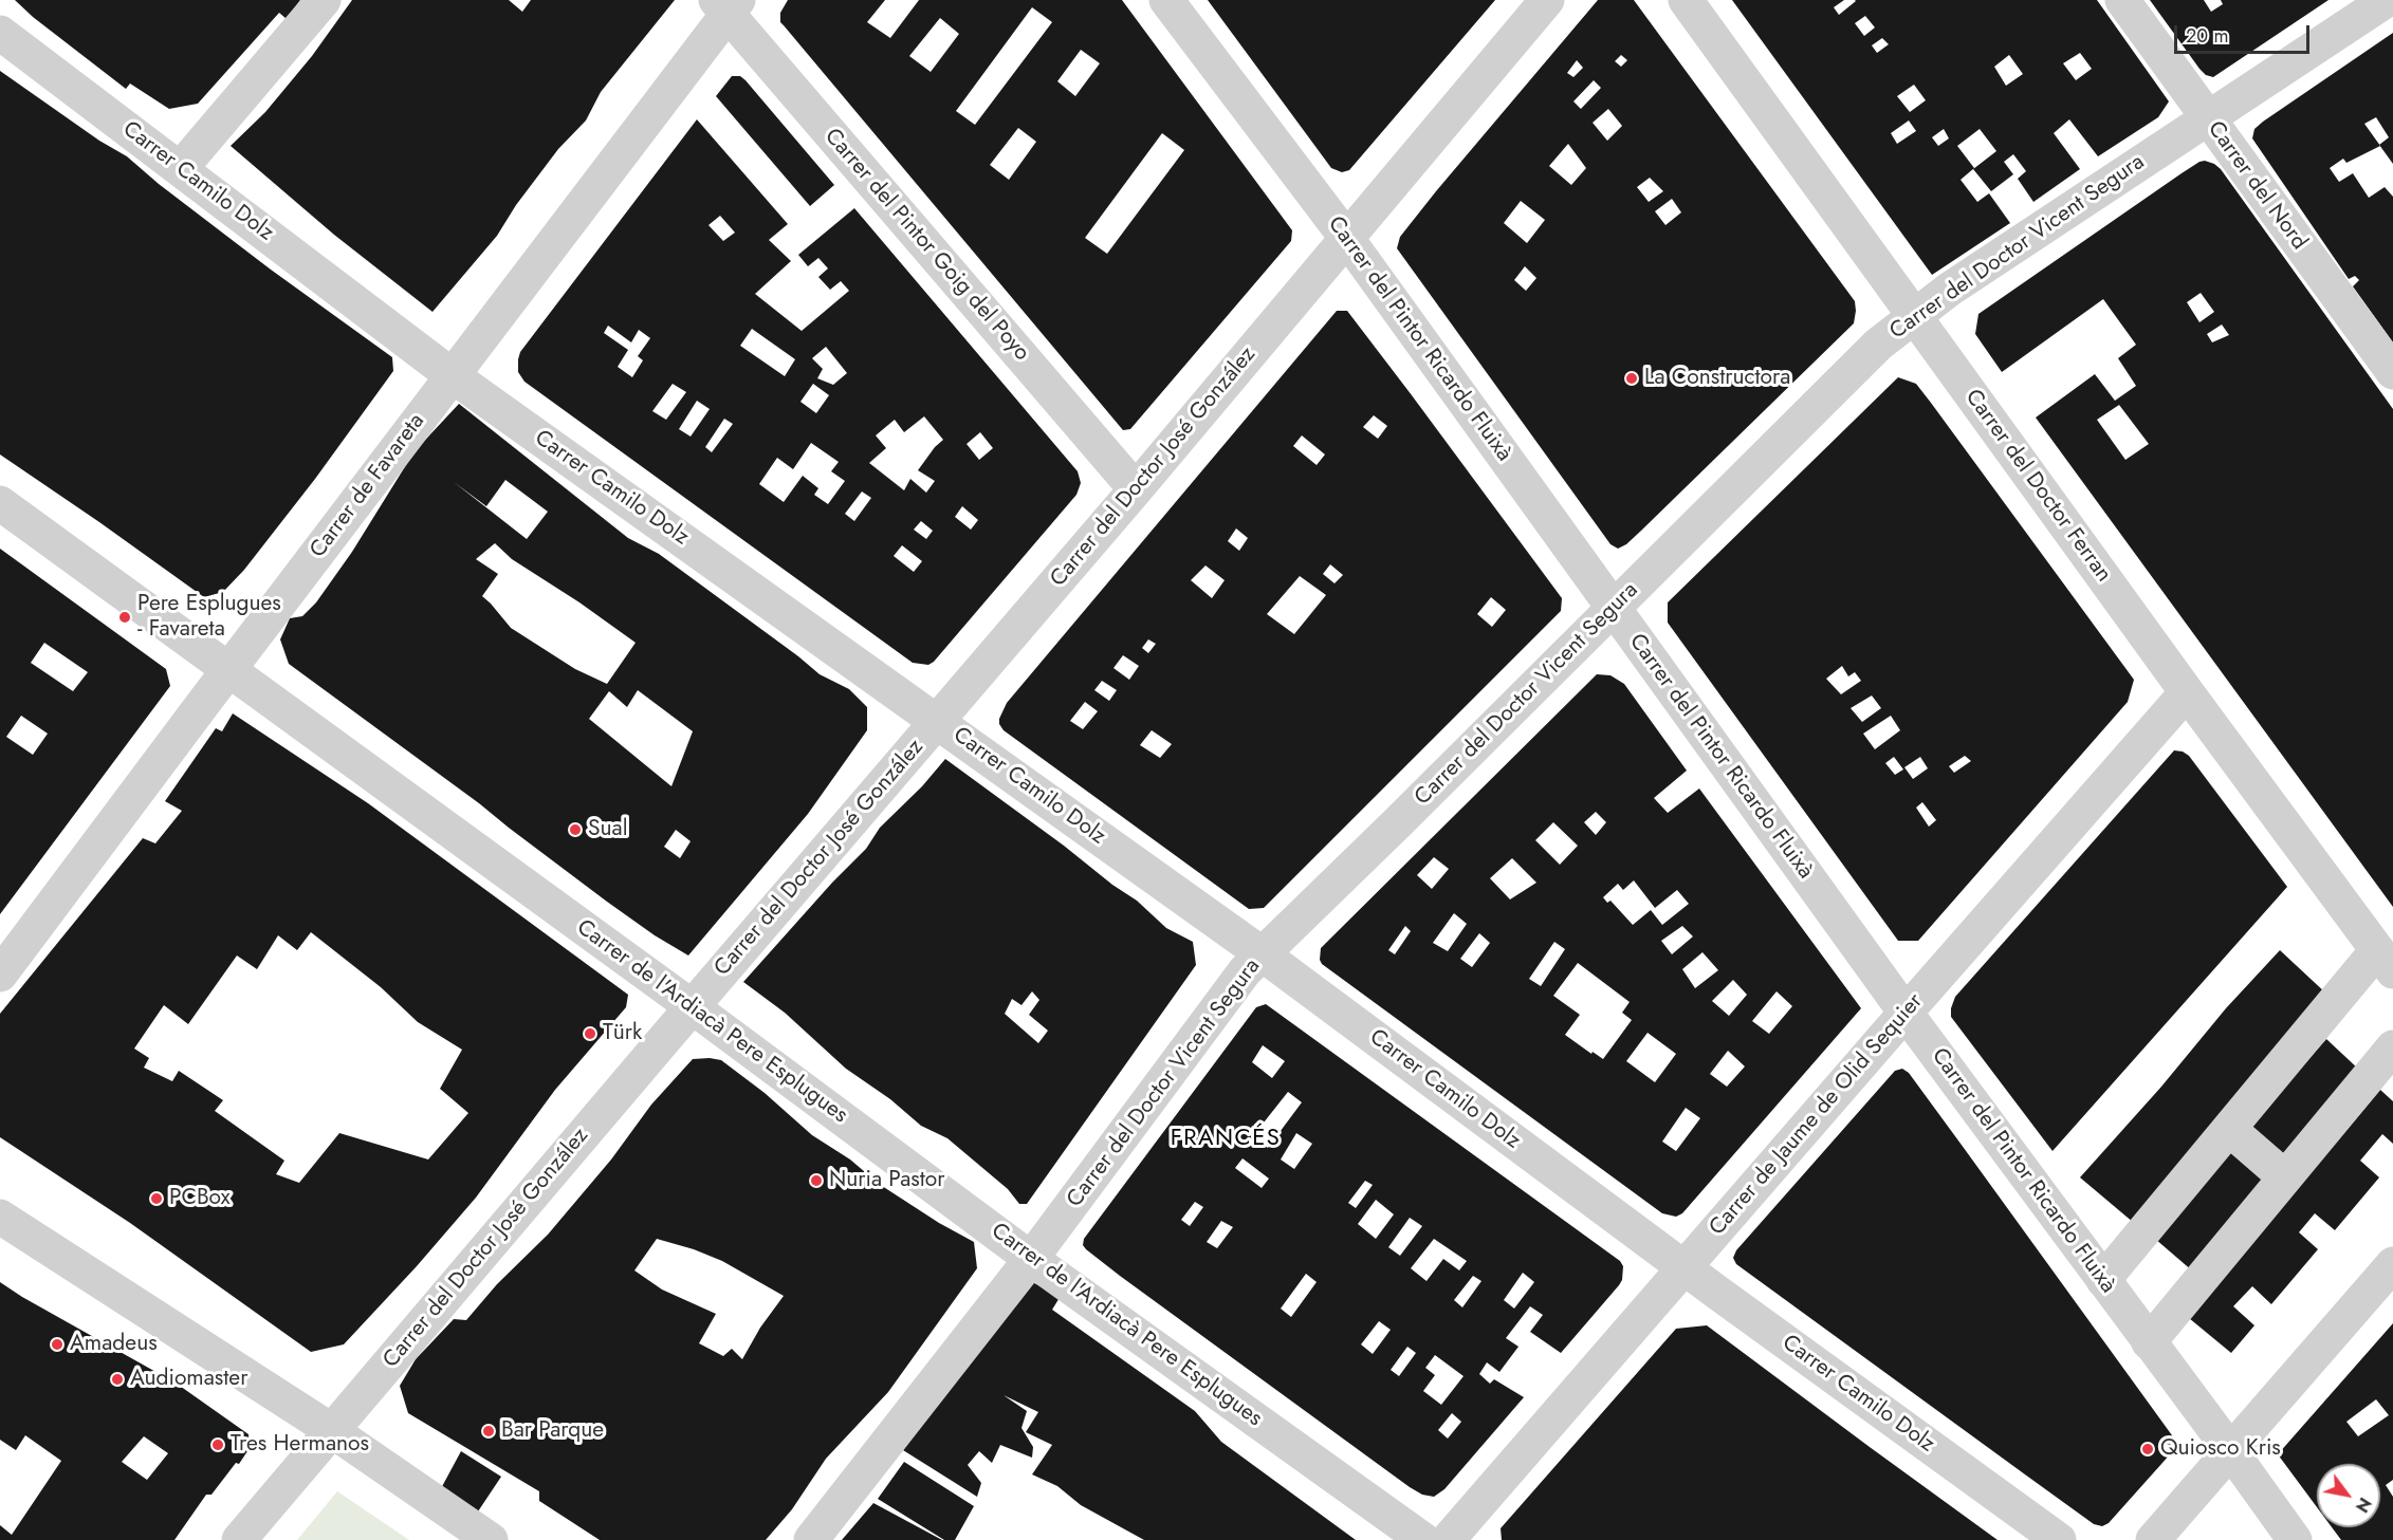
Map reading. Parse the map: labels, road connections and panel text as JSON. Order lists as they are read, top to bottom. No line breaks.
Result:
{"streets":{"street":["Carrer Camilo Dolz","Carrer del Nord","Carrer del Pintor Goig del Poyo","Carrer del Doctor Vicent Segura","Carrer del Pintor Ricardo Fluixà","Carrer del Doctor José González","Carrer de Favareta","Carrer del Doctor Ferran","Carrer de l'Ardiacà Pere Esplugues","Carrer de Jaume de Olid Sequier"]},"crossings":[["Carrer Camilo Dolz","Carrer del Doctor Vicent Segura"],["Carrer Camilo Dolz","Carrer del Doctor José González"],["Carrer Camilo Dolz","Carrer de Favareta"],["Carrer Camilo Dolz","Carrer de Jaume de Olid Sequier"],["Carrer del Nord","Carrer del Doctor Vicent Segura"],["Carrer del Pintor Goig del Poyo","Carrer del Doctor José González"],["Carrer del Pintor Goig del Poyo","Carrer de Favareta"],["Carrer del Doctor Vicent Segura","Carrer del Pintor Ricardo Fluixà"],["Carrer del Doctor Vicent Segura","Carrer del Doctor Ferran"],["Carrer del Doctor Vicent Segura","Carrer de l'Ardiacà Pere Esplugues"],["Carrer del Pintor Ricardo Fluixà","Carrer del Doctor José González"],["Carrer del Pintor Ricardo Fluixà","Carrer de Jaume de Olid Sequier"],["Carrer del Doctor José González","Carrer de l'Ardiacà Pere Esplugues"],["Carrer de Favareta","Carrer de l'Ardiacà Pere Esplugues"],["Carrer del Doctor Ferran","Carrer de Jaume de Olid Sequier"]],"districts":["FRANCÉS"],"places":["La Constructora","Pere Esplugues - Favareta","Sual","Türk","Nuria Pastor","PCBox","Amadeus","Audiomaster","Bar Parque","Tres Hermanos","Quiosco Kris"],"scale_bar":"20 m","north":"bottom right"}
